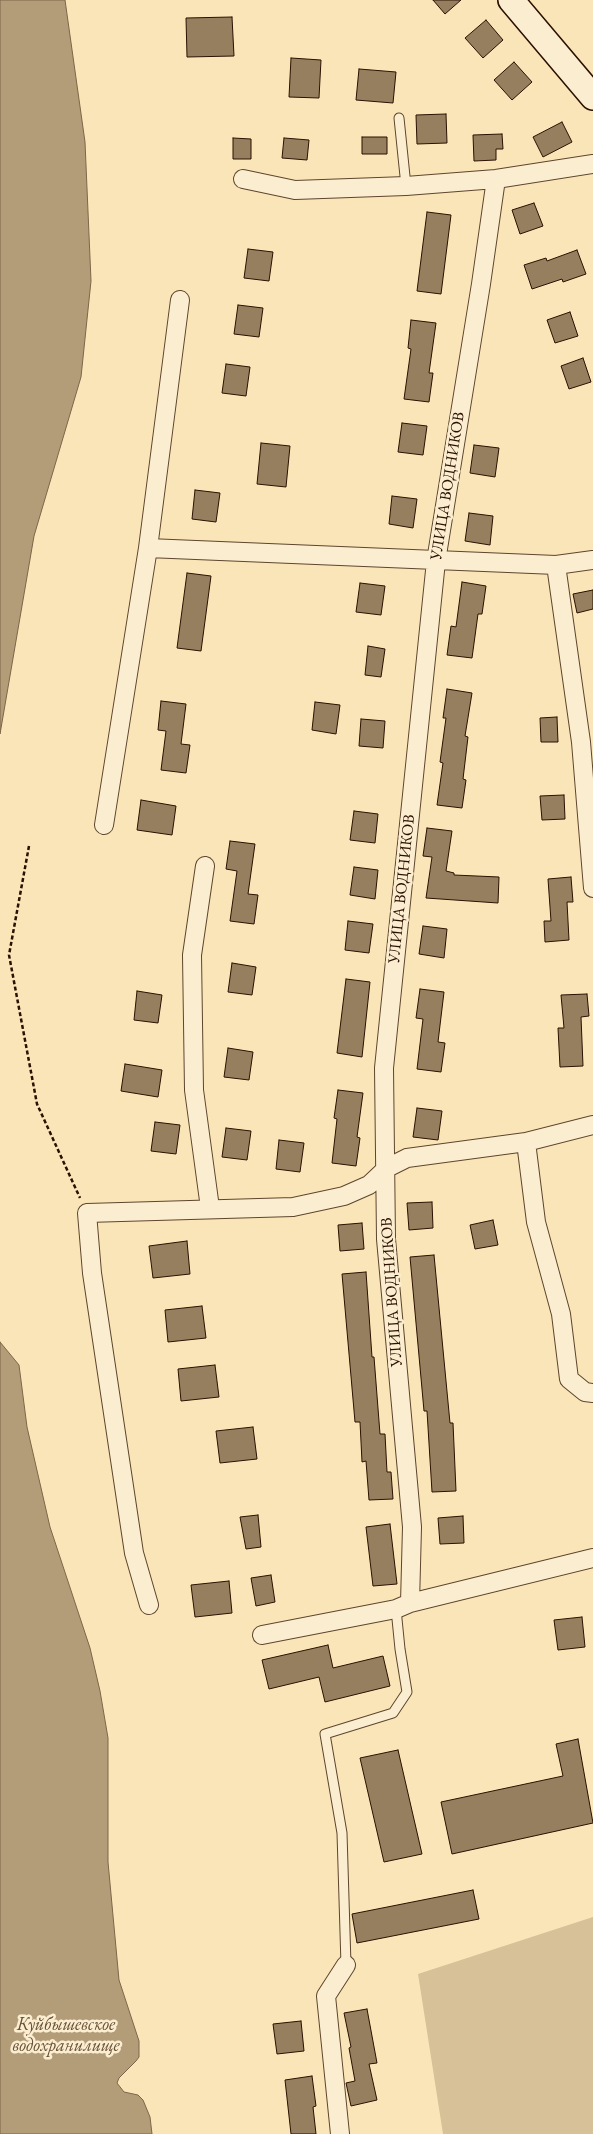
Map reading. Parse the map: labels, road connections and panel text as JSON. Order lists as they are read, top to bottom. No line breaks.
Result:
{"streets":{"street":["УЛИЦА ВОДНИКОВ"]},"water":["Куйбышевское водохранилище"]}
